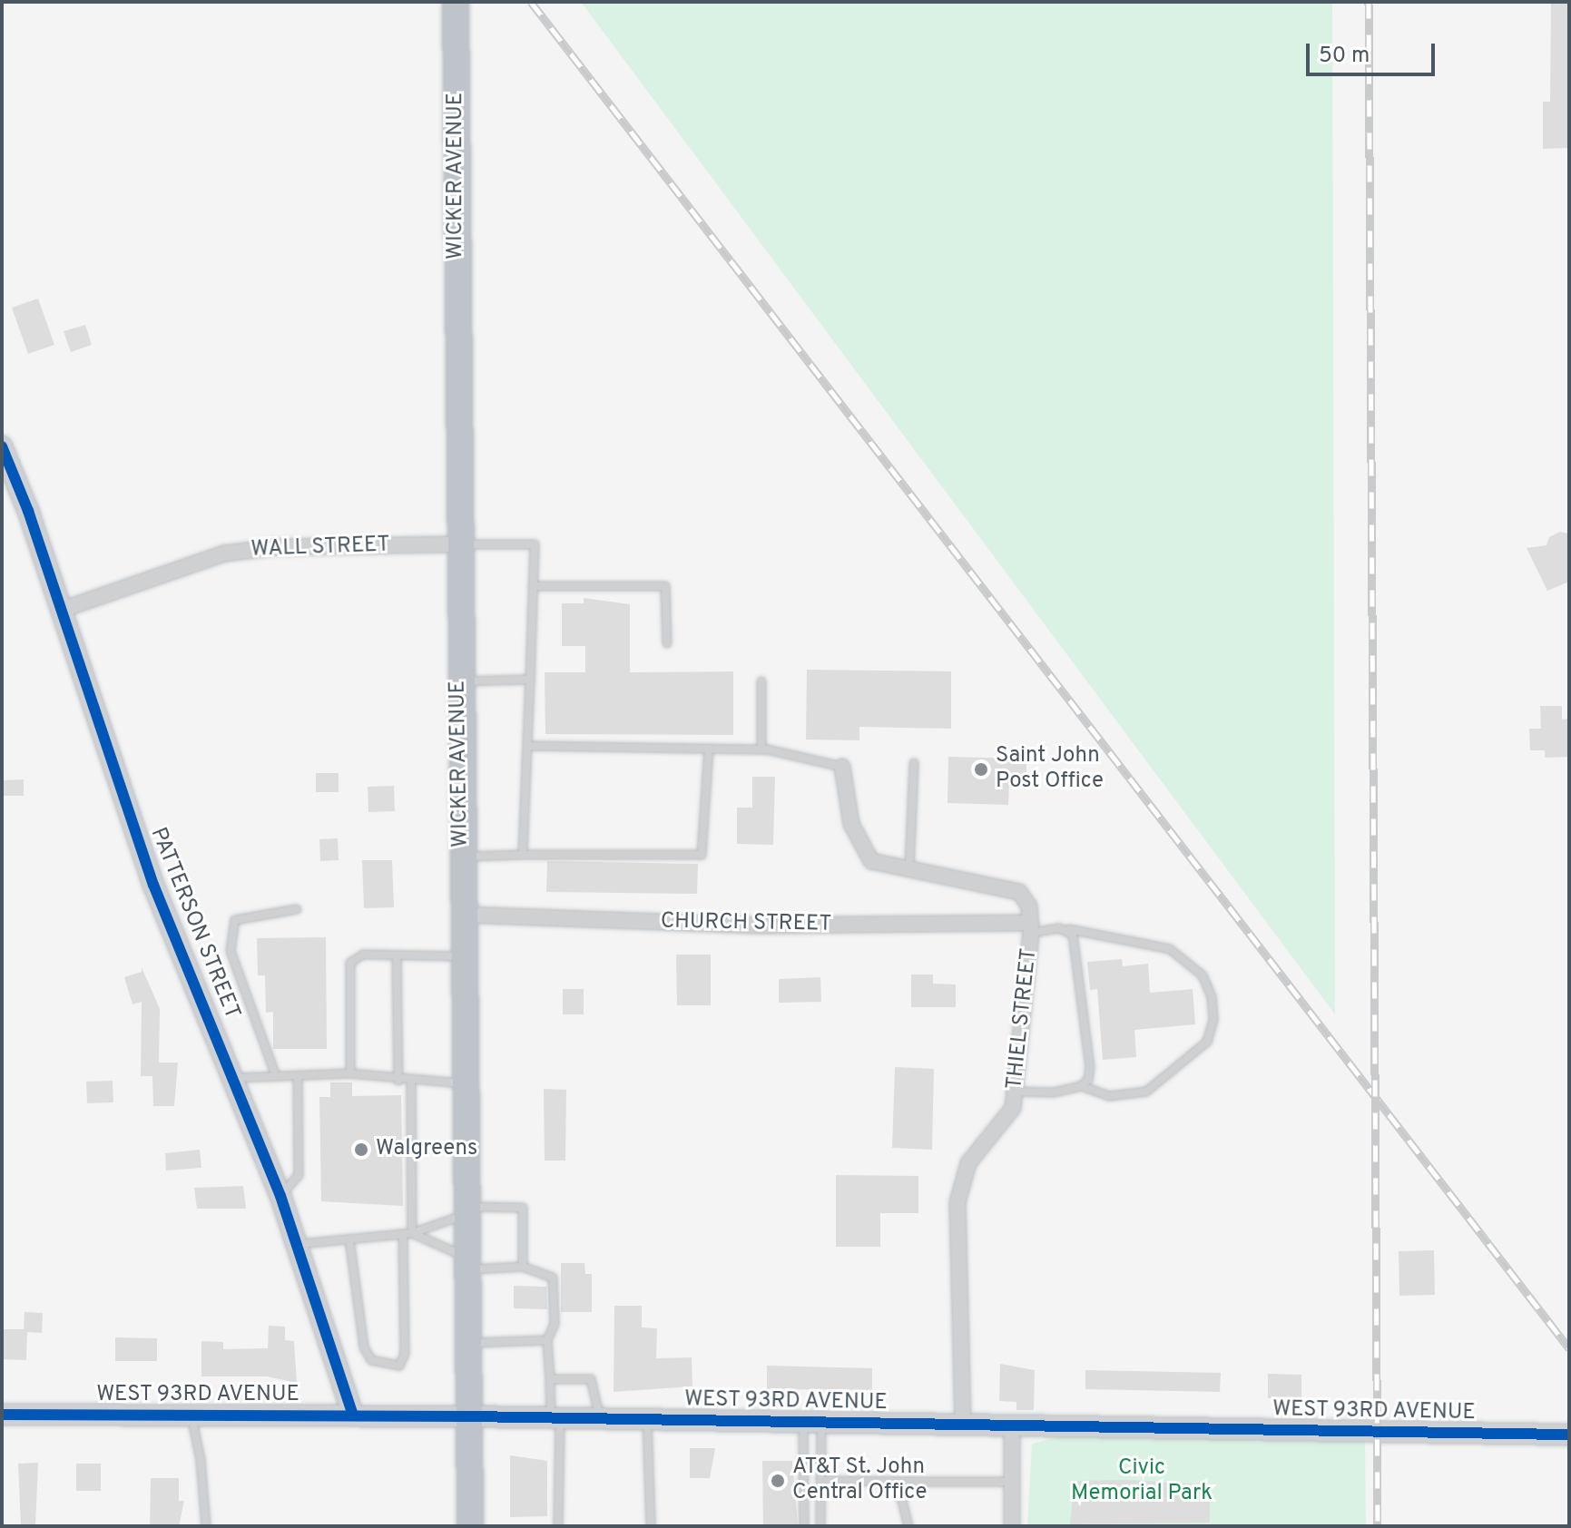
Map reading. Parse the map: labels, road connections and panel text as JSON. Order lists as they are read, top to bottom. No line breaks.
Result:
{"streets":{"highway":["WICKER AVENUE"],"street":["WALL STREET","PATTERSON STREET","CHURCH STREET","THIEL STREET","WEST 93RD AVENUE"]},"crossings":[["WICKER AVENUE","WALL STREET"],["WICKER AVENUE","CHURCH STREET"],["WICKER AVENUE","WEST 93RD AVENUE"],["WALL STREET","PATTERSON STREET"],["PATTERSON STREET","WEST 93RD AVENUE"],["CHURCH STREET","THIEL STREET"],["THIEL STREET","WEST 93RD AVENUE"]],"parks":["Civic Memorial Park"],"places":["Saint John Post Office","Walgreens","AT&T St. John Central Office"],"scale_bar":"50 m"}
